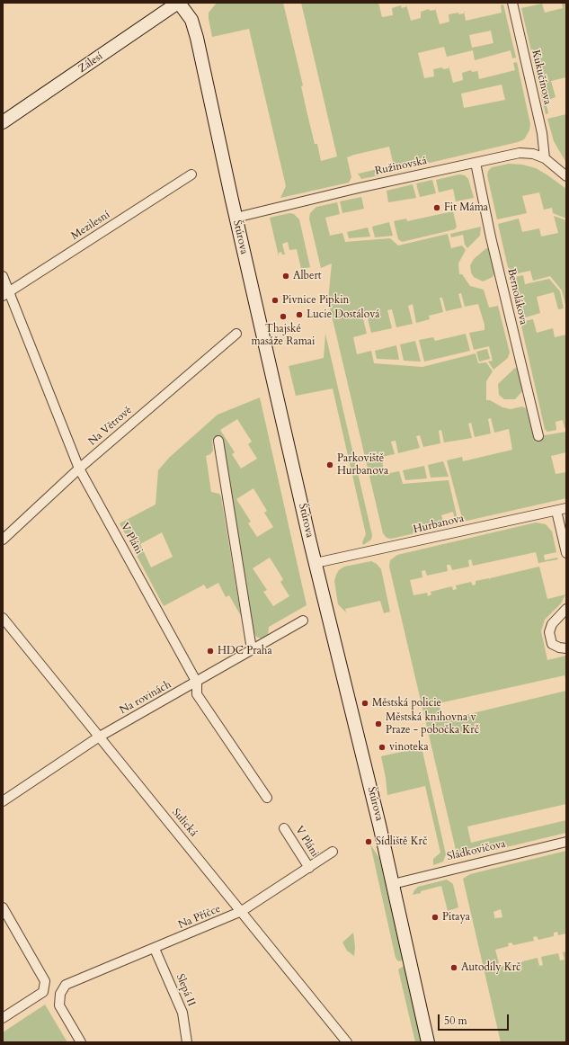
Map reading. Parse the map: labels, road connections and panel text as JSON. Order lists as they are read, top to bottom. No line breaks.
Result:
{"streets":{"street":["Zálesí","Kukučínova","Ružinovská","Mezilesní","Štúrova","Bernolákova","Na Větrově","Hurbanova","V Pláni","Na rovinách","Sulická","Sládkovičova","Na Příčce","Slepá II"]},"crossings":[["Zálesí","Štúrova"],["Kukučínova","Ružinovská"],["Ružinovská","Štúrova"],["Ružinovská","Bernolákova"],["Mezilesní","V Pláni"],["Štúrova","Hurbanova"],["Štúrova","Sládkovičova"],["Na Větrově","V Pláni"],["V Pláni","Na rovinách"],["V Pláni","Na Příčce"],["Na rovinách","Sulická"],["Sulická","Na Příčce"],["Na Příčce","Slepá II"]],"places":["Fit Máma","Albert","Pivnice Pipkin","Lucie Dostálová","Thajské masáže Ramai","Parkoviště Hurbanova","HDC Praha","Městská policie","Městská knihovna v Praze - pobočka Krč","vinoteka","Sídliště Krč","Pitaya","Autodíly Krč"],"scale_bar":"50 m"}
